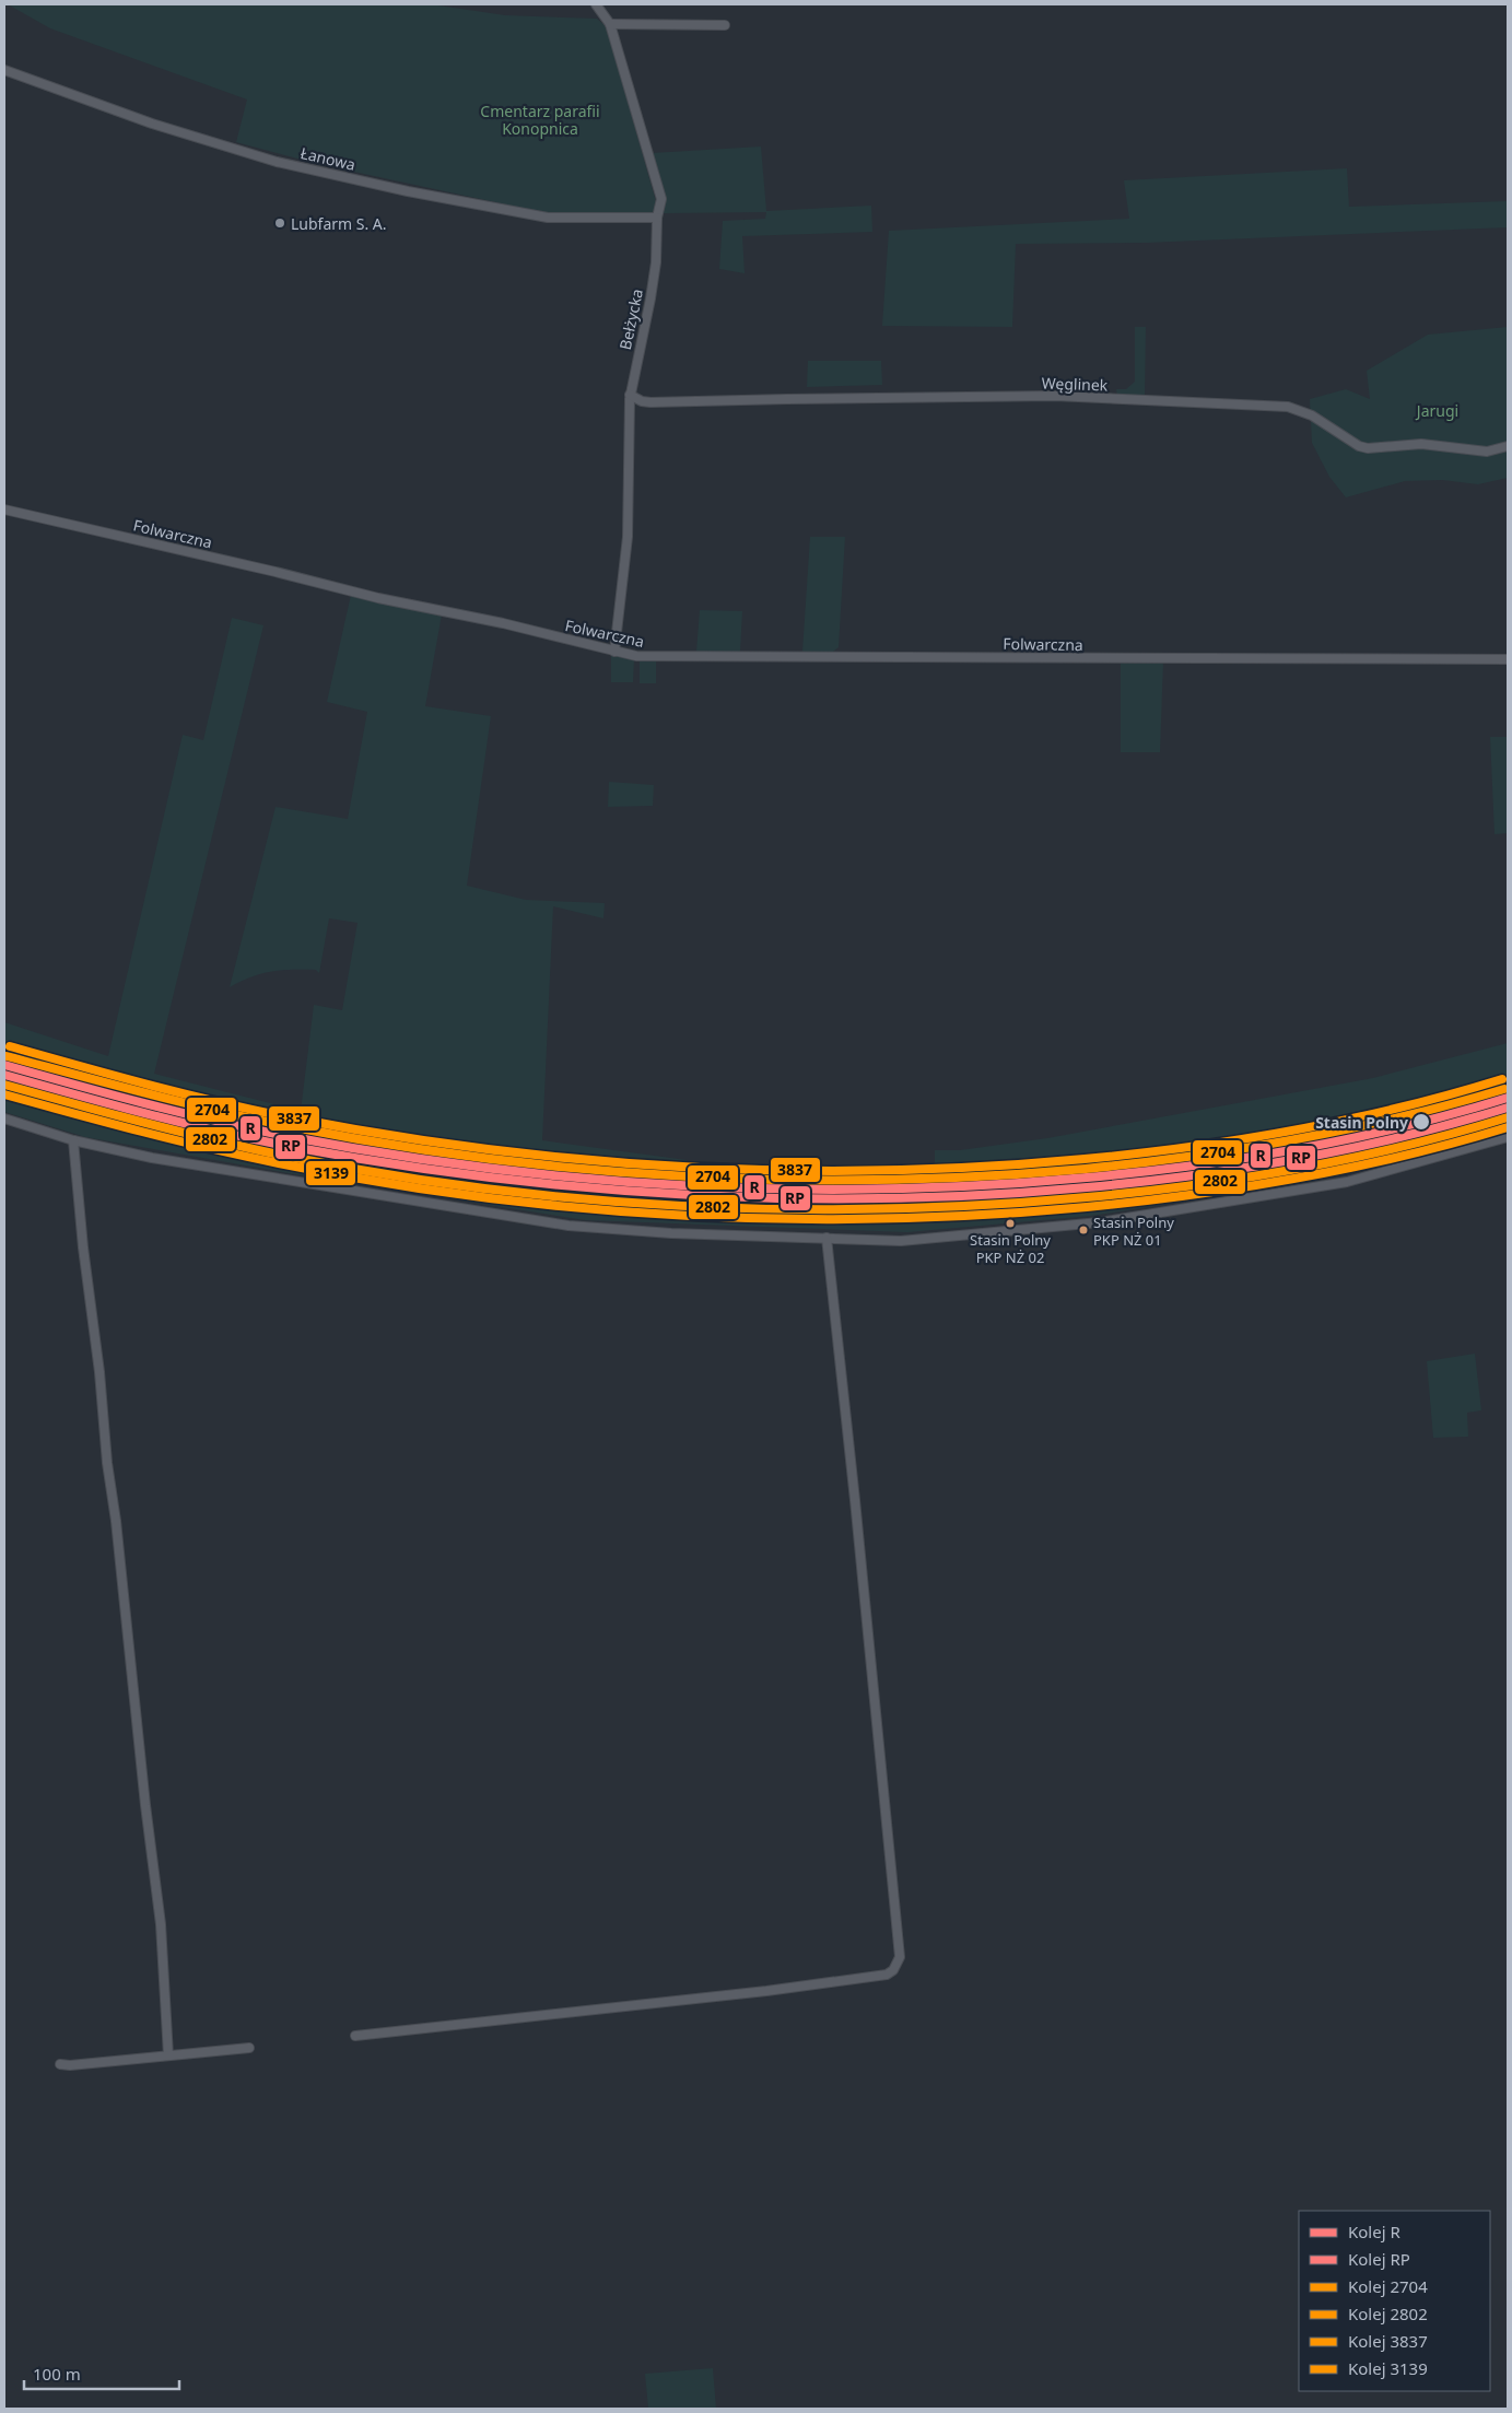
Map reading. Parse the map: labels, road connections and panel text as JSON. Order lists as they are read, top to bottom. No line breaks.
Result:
{"streets":{"street":["Łanowa","Bełżycka","Węglinek","Folwarczna"]},"crossings":[["Łanowa","Bełżycka"],["Bełżycka","Węglinek"],["Bełżycka","Folwarczna"]],"parks":["Cmentarz parafii Konopnica","Jarugi"],"places":["Lubfarm S. A.","Stasin Polny","Stasin Polny PKP NŻ 02","Stasin Polny PKP NŻ 01"],"lines":["rail line 3837","rail line 2704","rail line R","rail line RP","rail line 2802","rail line 3139"],"legend":["Kolej R","Kolej RP","Kolej 2704","Kolej 2802","Kolej 3837","Kolej 3139"],"scale_bar":"100 m"}
